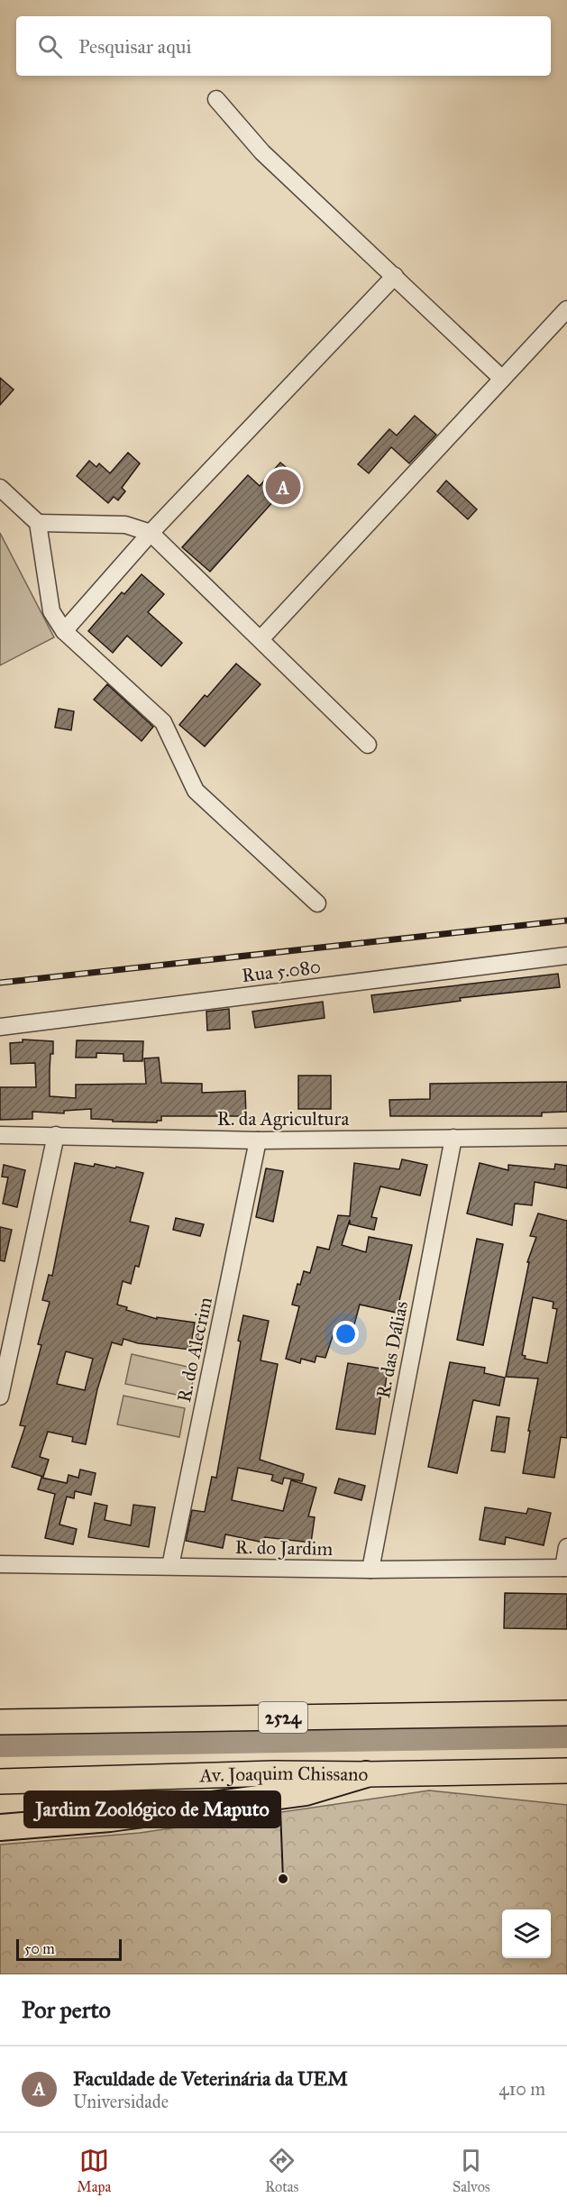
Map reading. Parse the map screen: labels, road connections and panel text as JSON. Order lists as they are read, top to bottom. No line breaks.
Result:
{"streets":{"main road":["2524","Av. Joaquim Chissano"],"street":["Rua 5.080","R. da Agricultura","R. do Alecrim","R. das Dálias","R. do Jardim"]},"crossings":[["R. da Agricultura","R. do Alecrim"],["R. da Agricultura","R. das Dálias"],["R. do Alecrim","R. do Jardim"],["R. das Dálias","R. do Jardim"]],"places":["Jardim Zoológico de Maputo"],"scale_bar":"50 m","page":{"search":"Pesquisar aqui","pins":"A","scale":"50 m","heading":"Por perto","list":[{"mark":"A","name":"Faculdade de Veterinária da UEM","note":"Universidade","value":"410 m"}],"nav":["Mapa","Rotas","Salvos"]}}
